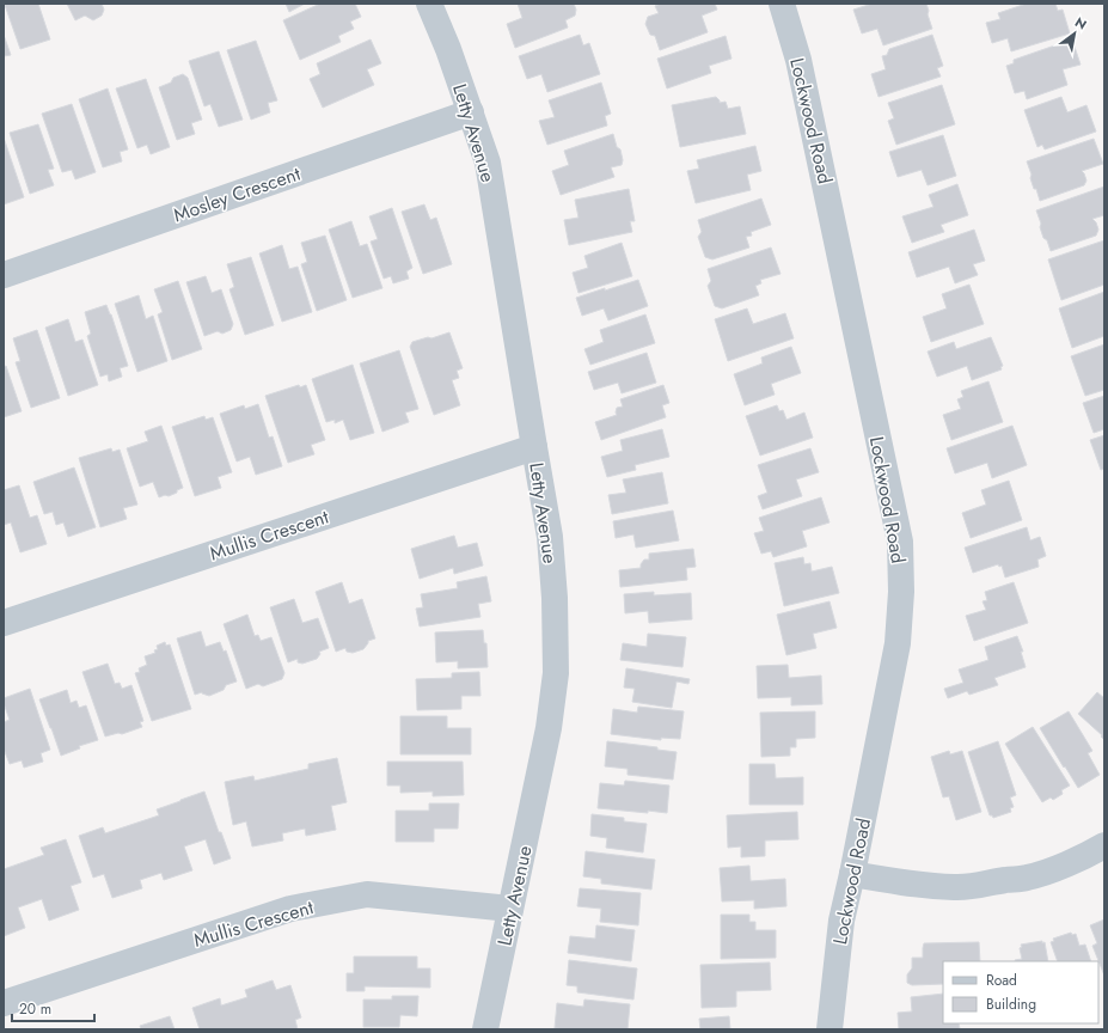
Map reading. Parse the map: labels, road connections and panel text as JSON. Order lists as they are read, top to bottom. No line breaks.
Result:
{"streets":{"street":["Lockwood Road","Letty Avenue","Mosley Crescent","Mullis Crescent"]},"crossings":[["Letty Avenue","Mosley Crescent"],["Letty Avenue","Mullis Crescent"]],"legend":["Road","Building"],"scale_bar":"20 m","north":"top right"}
